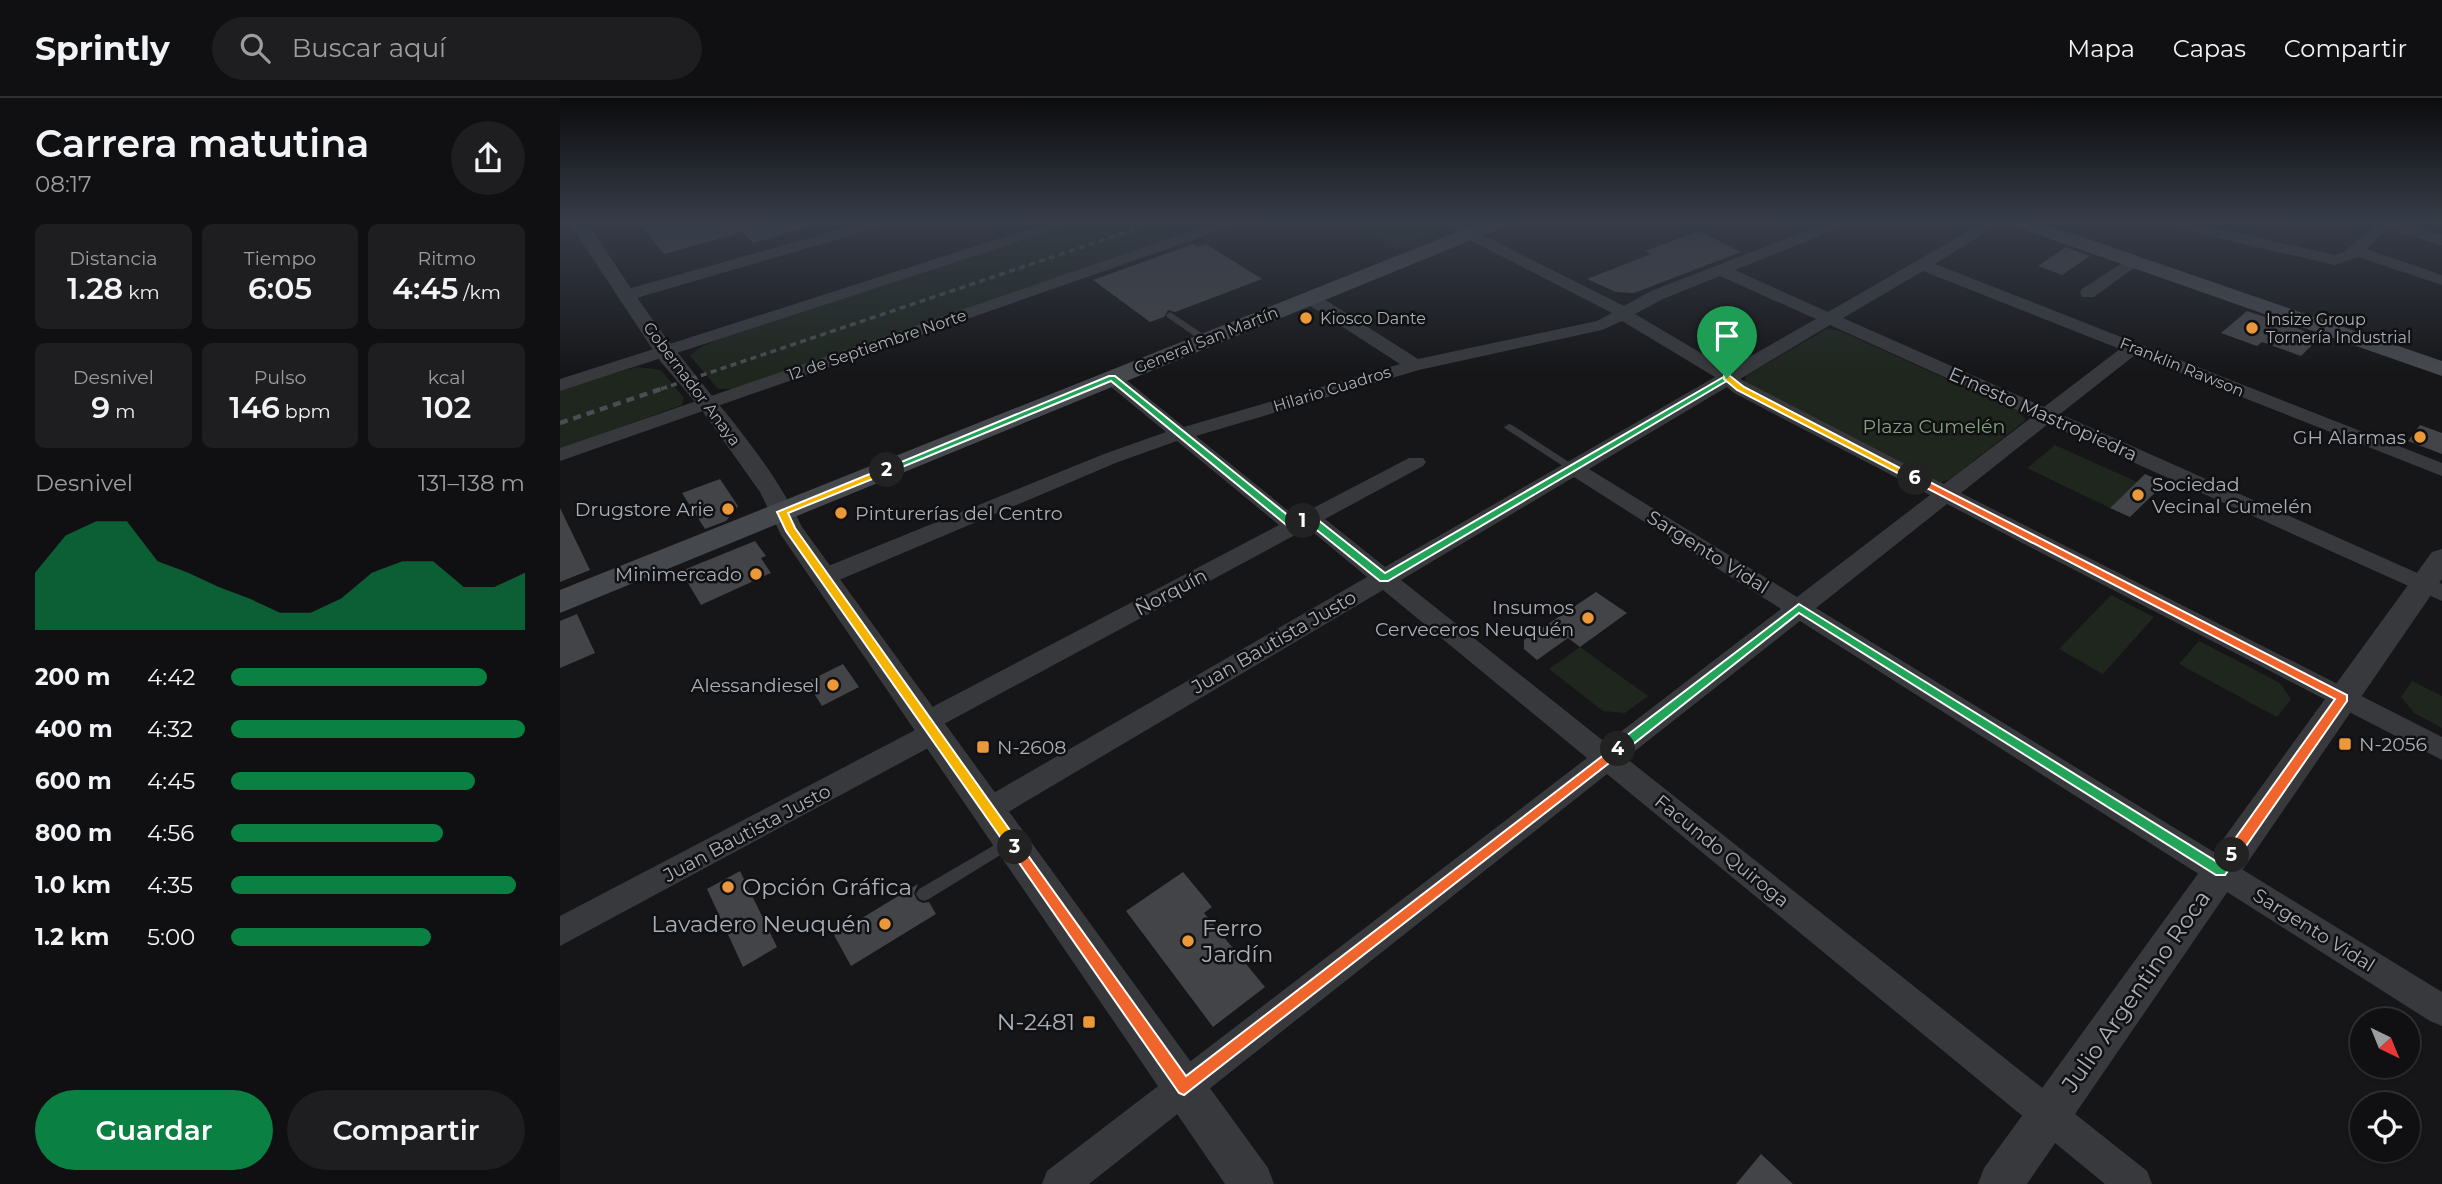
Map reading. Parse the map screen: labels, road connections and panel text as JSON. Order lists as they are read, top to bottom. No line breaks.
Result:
{"streets":{"main road":["General San Martín"],"street":["12 de Septiembre Norte","Franklin Rawson","Gobernador Anaya","Hilario Cuadros","Ernesto Mastropiedra","Sargento Vidal","Ñorquín","Juan Bautista Justo","Facundo Quiroga","Julio Argentino Roca"]},"crossings":[["General San Martín","Gobernador Anaya"],["General San Martín","Facundo Quiroga"],["12 de Septiembre Norte","Gobernador Anaya"],["Gobernador Anaya","Hilario Cuadros"],["Gobernador Anaya","Ñorquín"],["Gobernador Anaya","Juan Bautista Justo"],["Hilario Cuadros","Facundo Quiroga"],["Ernesto Mastropiedra","Juan Bautista Justo"],["Ernesto Mastropiedra","Julio Argentino Roca"],["Sargento Vidal","Juan Bautista Justo"],["Sargento Vidal","Julio Argentino Roca"],["Ñorquín","Juan Bautista Justo"],["Ñorquín","Facundo Quiroga"],["Juan Bautista Justo","Facundo Quiroga"],["Facundo Quiroga","Julio Argentino Roca"]],"parks":["Plaza Cumelén"],"places":{"other":["Kiosco Dante","Insize Group Tornería Industrial","GH Alarmas","Sociedad Vecinal Cumelén","Drugstore Arie","Pinturerías del Centro","Minimercado","Insumos Cerveceros Neuquén","Alessandiesel","Opción Gráfica","Lavadero Neuquén","Ferro Jardín"],"transit":["N-2056","N-2608","N-2481"]},"north":"bottom right","page":{"header":"Sprintly","search":"Buscar aquí","nav":["Mapa","Capas","Compartir"],"heading":["Carrera matutina","08:17"],"stats":[["Distancia","1.28 km"],["Tiempo","6:05"],["Ritmo","4:45 /km"],["Desnivel","9 m"],["Pulso","146 bpm"],["kcal","102"]],"pins":["2","6","1","4","3","5"],"chart":["Desnivel","131–138 m"],"list":[{"name":"200 m","note":"4:42"},{"name":"400 m","note":"4:32"},{"name":"600 m","note":"4:45"},{"name":"800 m","note":"4:56"},{"name":"1.0 km","note":"4:35"},{"name":"1.2 km","note":"5:00"}],"buttons":["Guardar","Compartir"]}}
